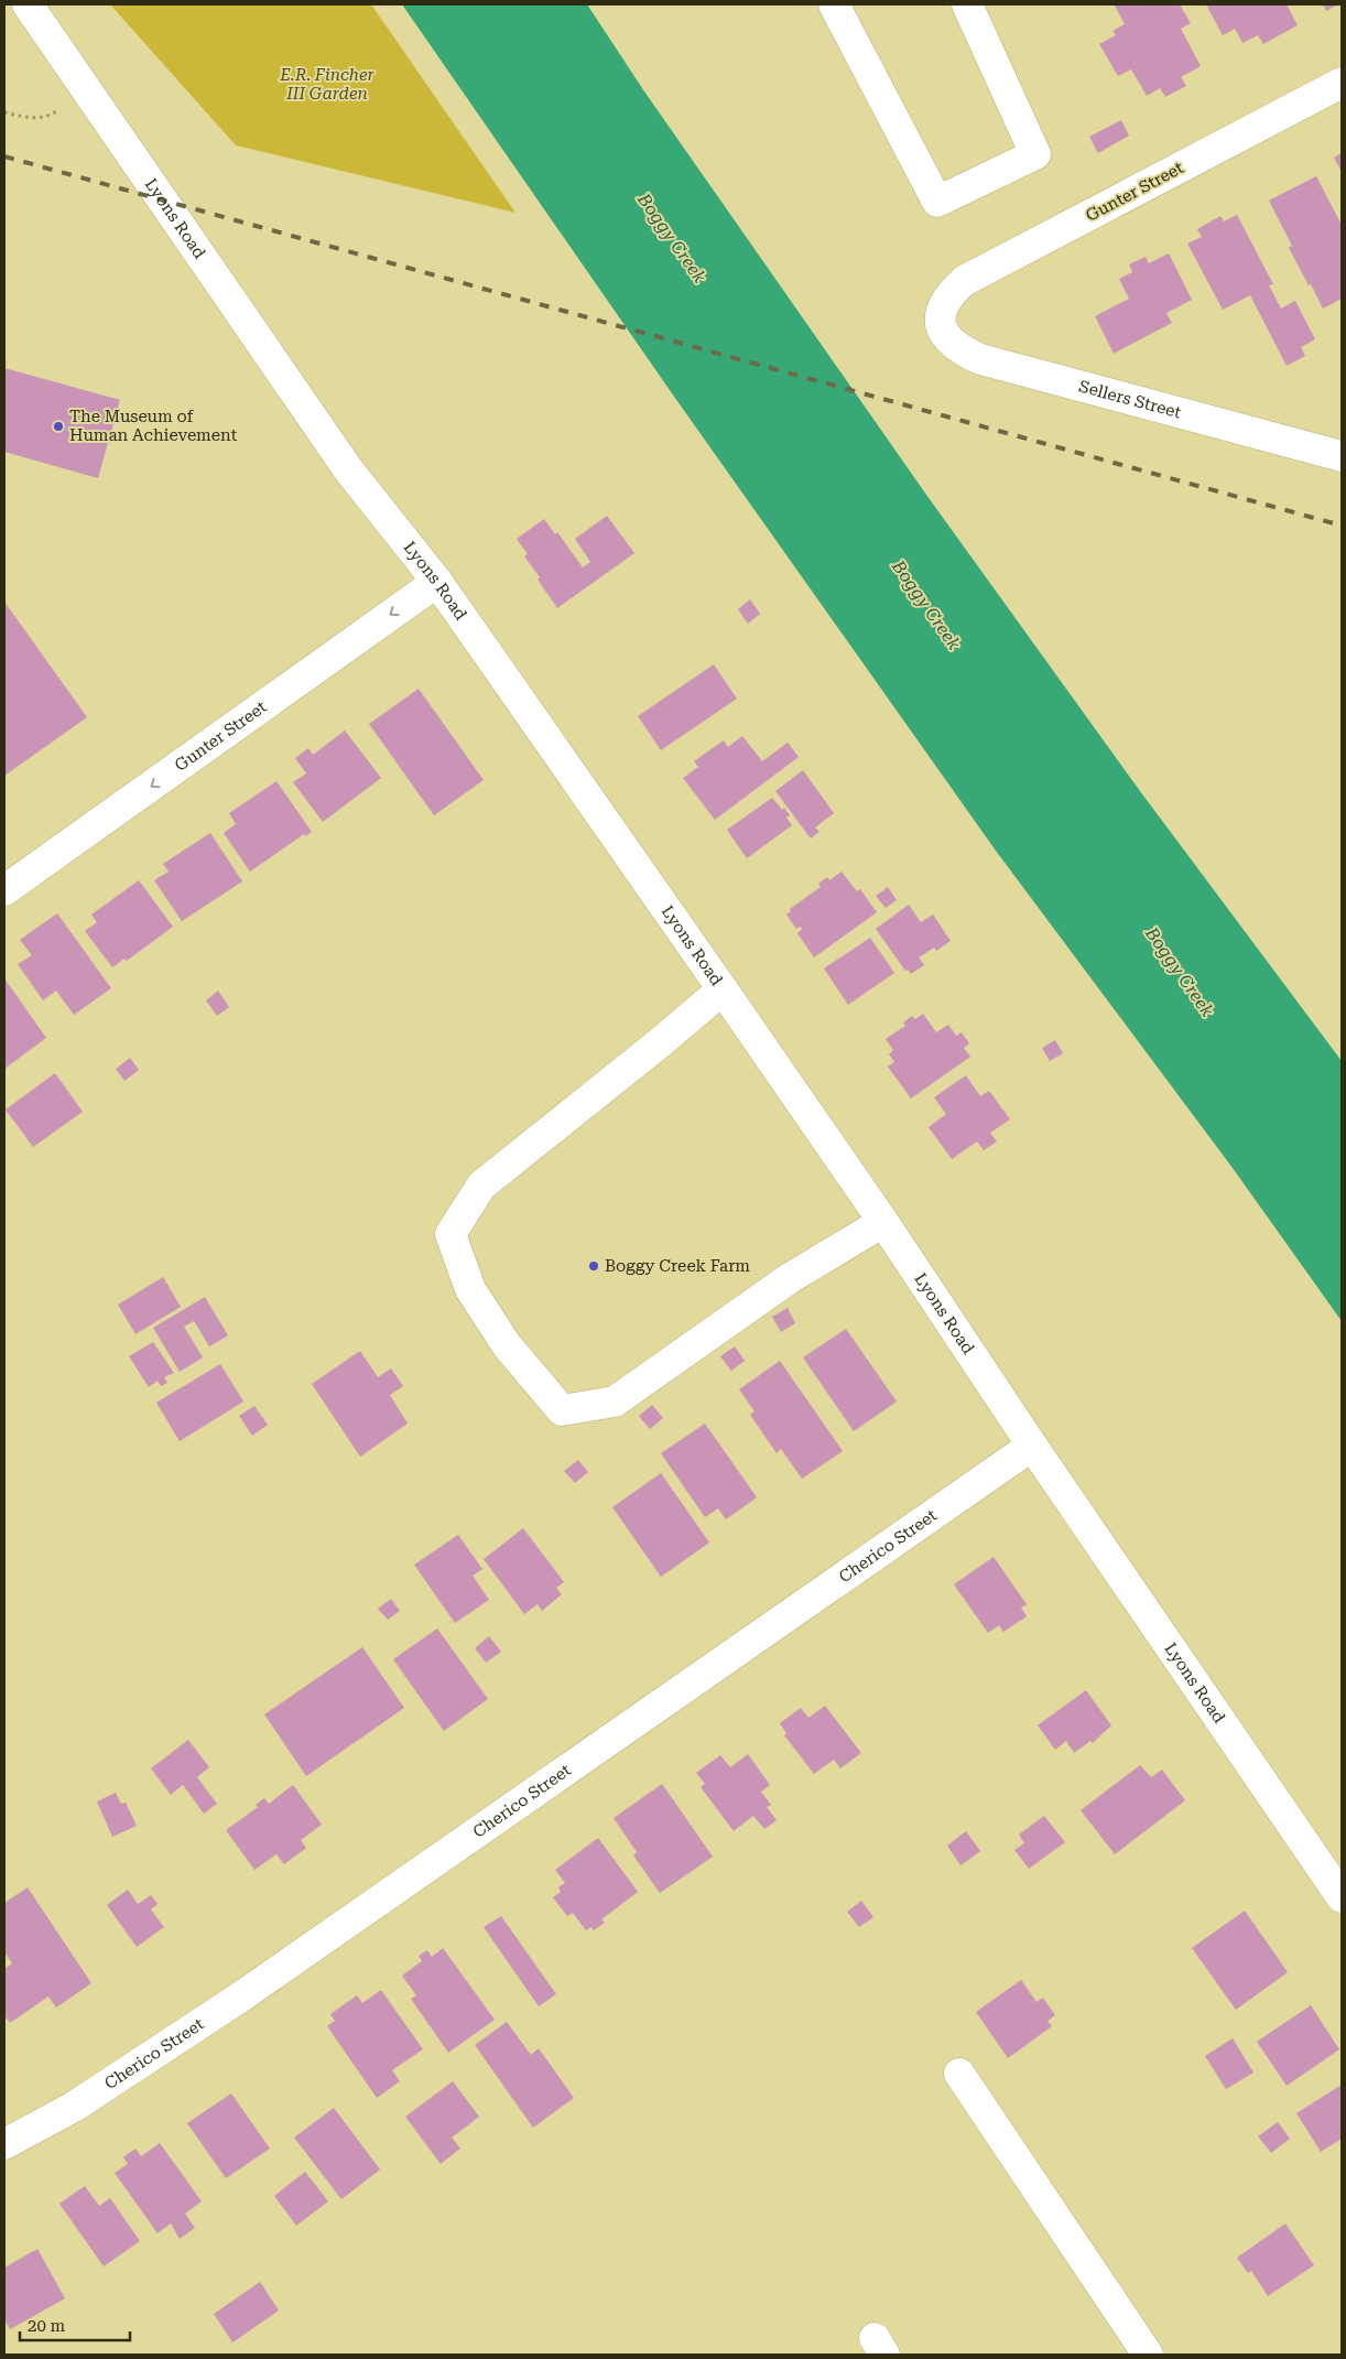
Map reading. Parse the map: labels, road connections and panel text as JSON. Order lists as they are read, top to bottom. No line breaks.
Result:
{"streets":{"street":["Gunter Street","Lyons Road","Sellers Street","Cherico Street"]},"crossings":[["Gunter Street","Lyons Road"],["Gunter Street","Sellers Street"],["Lyons Road","Cherico Street"]],"one_way":["Gunter Street"],"water":["Boggy Creek"],"parks":["E.R. Fincher III Garden"],"places":["The Museum of Human Achievement","Boggy Creek Farm"],"scale_bar":"20 m"}
